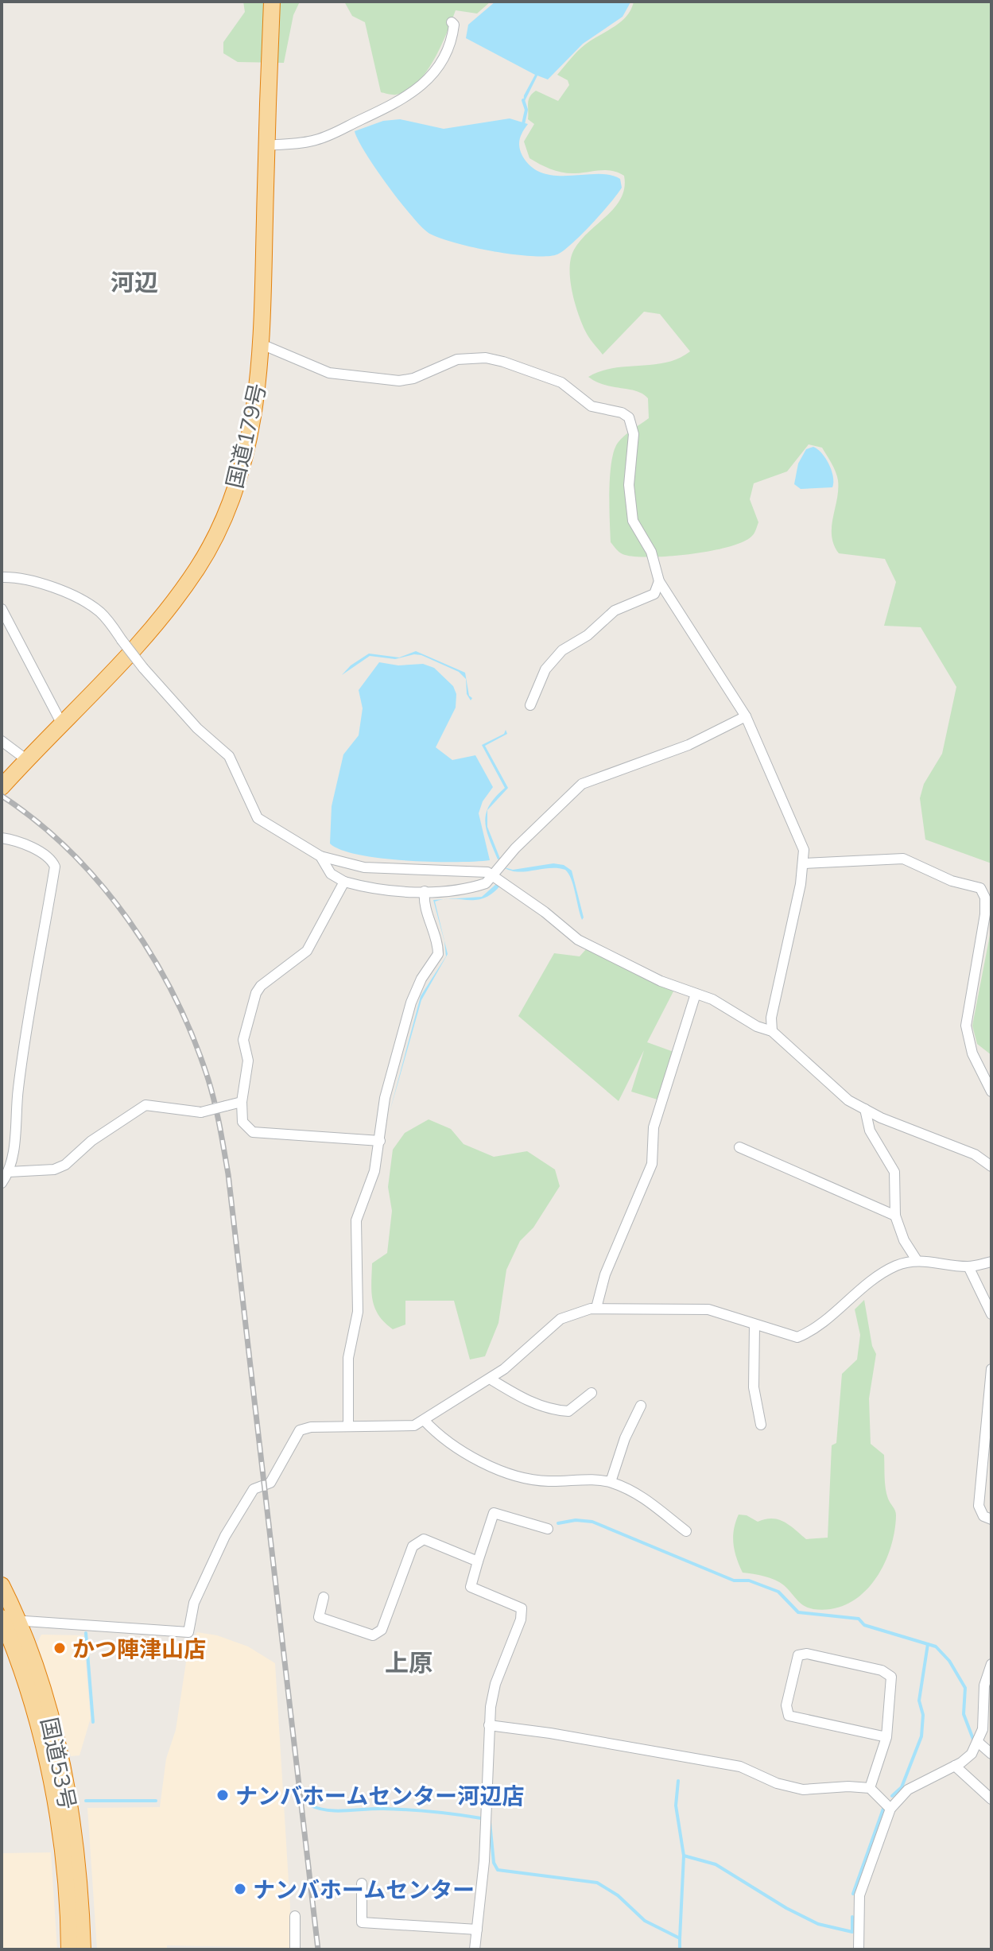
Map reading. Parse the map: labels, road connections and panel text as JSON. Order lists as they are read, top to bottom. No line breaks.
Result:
{"streets":{"highway":["国道179号","国道53号"]},"districts":["河辺","上原"],"places":["かつ陣津山店","ナンバホームセンター河辺店","ナンバホームセンター"]}
